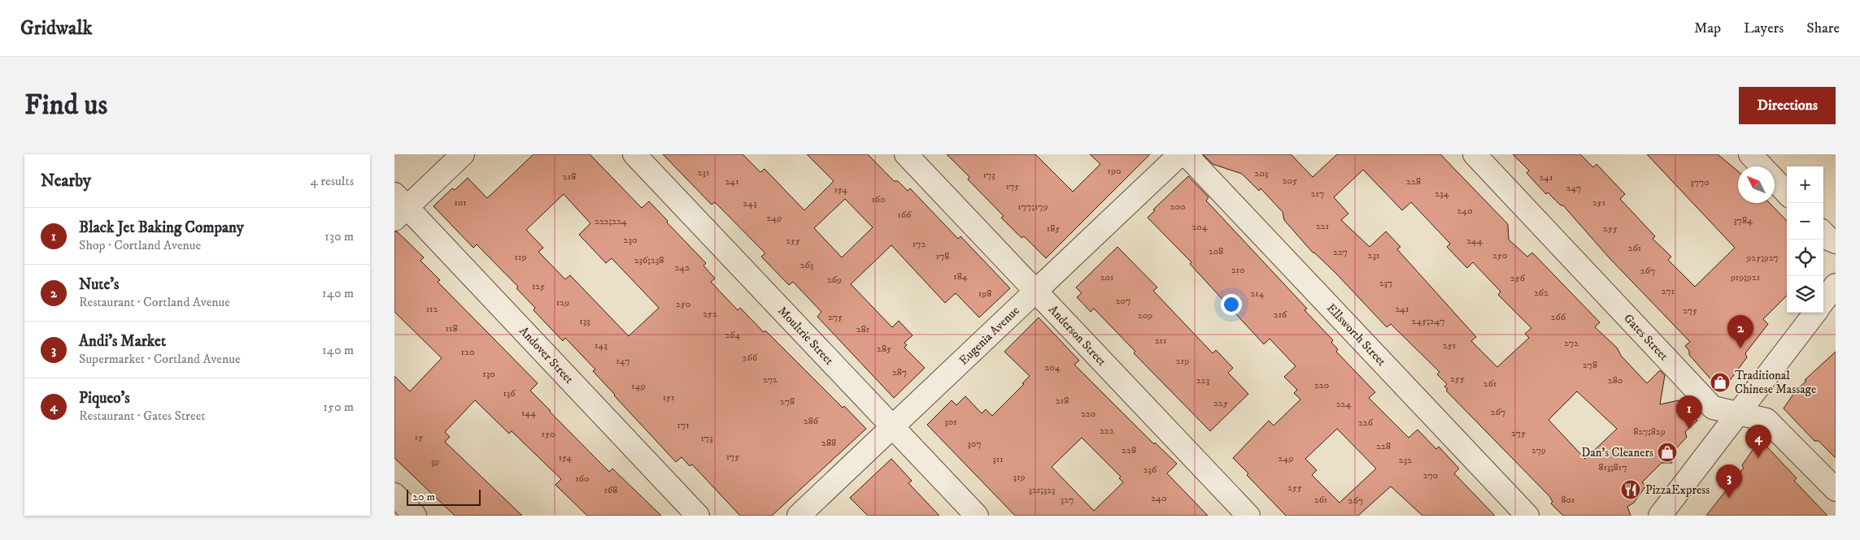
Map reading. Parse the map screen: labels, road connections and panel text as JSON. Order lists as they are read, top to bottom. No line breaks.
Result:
{"streets":{"street":["Ellsworth Street","Moultrie Street","Eugenia Avenue","Anderson Street","Gates Street","Andover Street"]},"crossings":[["Moultrie Street","Eugenia Avenue"],["Eugenia Avenue","Anderson Street"]],"places":{"shop":["Traditional Chinese Massage","Dan's Cleaners"],"restaurant":["PizzaExpress"]},"house_numbers":["190","231","203","173","218","241","205","241","228","3770","175","247","154","217","234","160","101","251","243","177;179","200","240","166","249","3784","222;224","221","204","185","255","230","255","244","172","261","208","227","231","250","178","119","925;927","236;238","263","242","210","267","184","201","919;921","256","269","237","125","271","262","198","214","207","129","250","112","241","275","252","216","209","275","266","133","245;247","118","281","264","211","272","143","251","285","120","266","147","219","278","204","287","130","255","272","223","280","261","220","149","136","151","218","278","225","224","267","144","220","286","301","226","171","222","827;829","275","150","15","173","288","307","228","228","279","175","154","249","311","232","39","813;817","236","270","319","160","255","168","321;323","240","327","261","801","267"],"scale_bar":"20 m","north":"top left","page":{"header":"Gridwalk","nav":["Map","Layers","Share"],"buttons":"Directions","title":"Find us","heading":["Nearby","4 results"],"map_buttons":["+","−"],"list":[{"mark":"1","name":"Black Jet Baking Company","note":"Shop · Cortland Avenue","value":"130 m"},{"mark":"2","name":"Nute's","note":"Restaurant · Cortland Avenue","value":"140 m"},{"mark":"3","name":"Andi's Market","note":"Supermarket · Cortland Avenue","value":"140 m"},{"mark":"4","name":"Piqueo's","note":"Restaurant · Gates Street","value":"150 m"}],"pins":["2","1","4","3"],"scale":"20 m"}}
